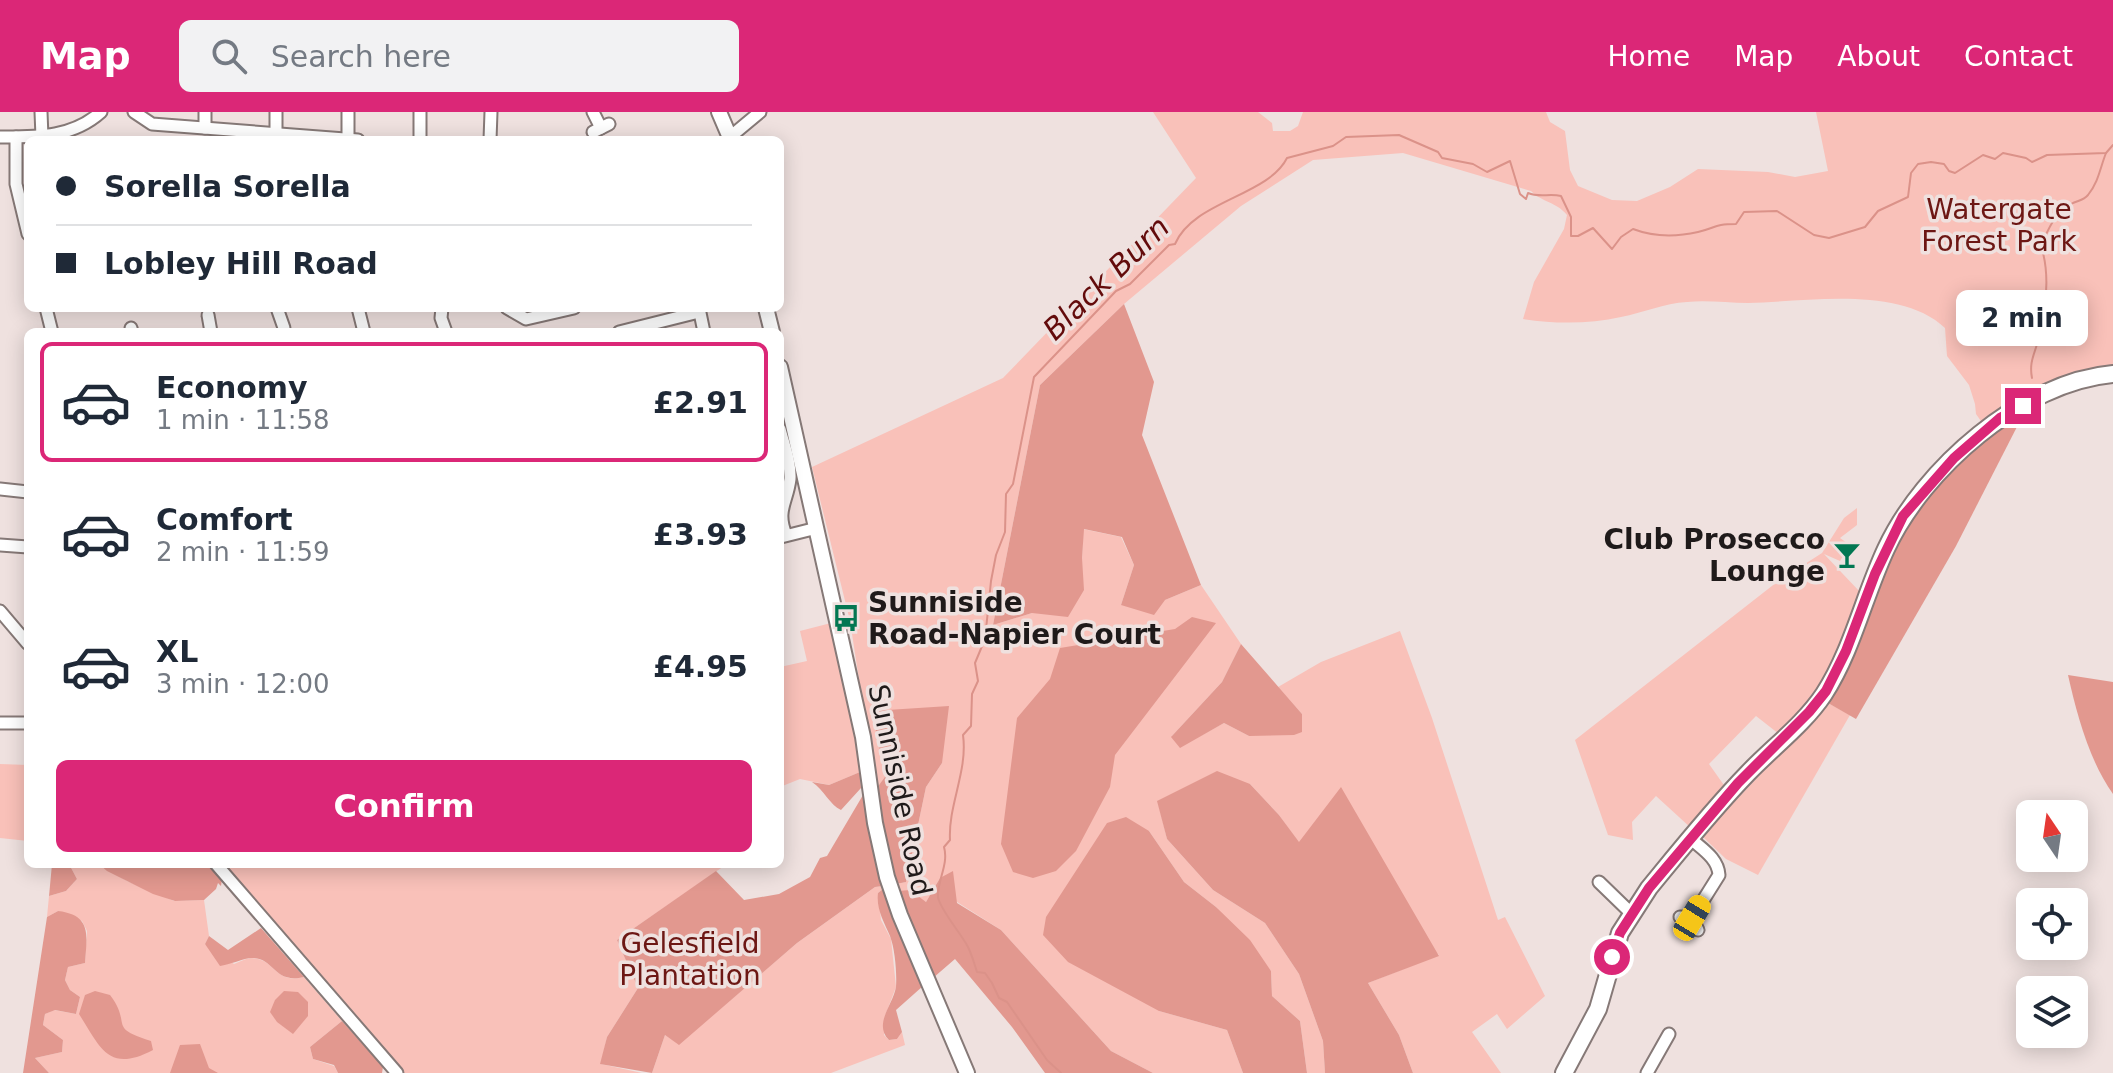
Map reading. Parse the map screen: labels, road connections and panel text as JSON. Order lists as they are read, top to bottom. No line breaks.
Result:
{"streets":{"main road":["Sunniside Road"]},"water":["Black Burn"],"parks":["Watergate Forest Park","Gelesfield Plantation"],"places":{"bar":["Club Prosecco Lounge"],"bus stop":["Sunniside Road-Napier Court"]},"north":"top","page":{"header":"Map","search":"Search here","nav":["Home","Map","About","Contact"],"banner":["Sorella Sorella","Lobley Hill Road"],"bubble":"2 min","list":[{"name":"Economy","note":"1 min · 11:58","value":"£2.91"},{"name":"Comfort","note":"2 min · 11:59","value":"£3.93"},{"name":"XL","note":"3 min · 12:00","value":"£4.95"}],"buttons":"Confirm"}}
